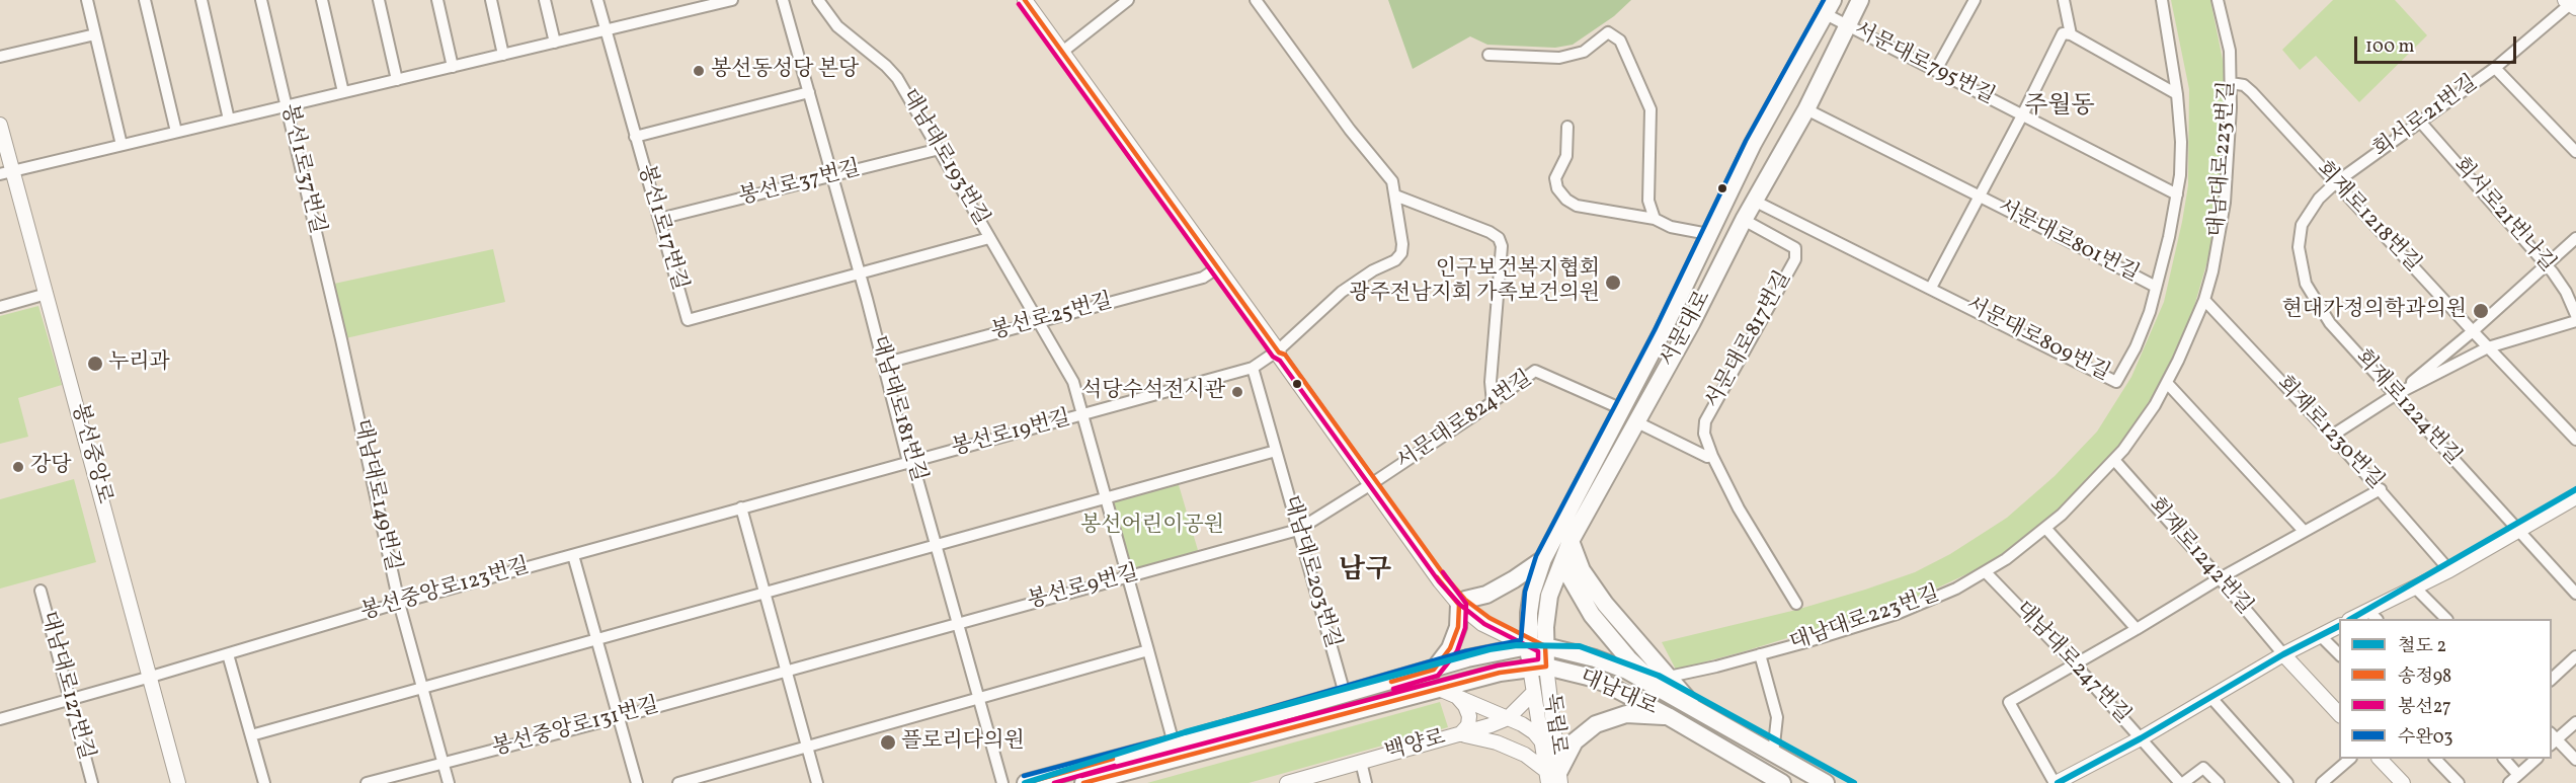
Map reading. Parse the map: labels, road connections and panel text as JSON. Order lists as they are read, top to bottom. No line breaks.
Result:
{"streets":{"main road":["서문대로","봉선중앙로","대남대로","독립로","백양로"],"street":["서문대로795번길","회서로21번길","대남대로193번길","대남대로223번길","봉선1로37번길","봉선로37번길","회서로21번나길","회재로1218번길","봉선1로17번길","서문대로801번길","봉선로25번길","서문대로817번길","서문대로809번길","회재로1224번길","대남대로181번길","서문대로824번길","회재로1230번길","봉선로19번길","대남대로149번길","회재로1242번길","대남대로203번길","봉선로9번길","봉선중앙로123번길","대남대로247번길","대남대로127번길","봉선중앙로131번길"]},"crossings":[["서문대로795번길","서문대로801번길"],["서문대로795번길","서문대로"],["회서로21번길","회서로21번나길"],["회서로21번길","회재로1218번길"],["회서로21번길","회재로1224번길"],["대남대로193번길","봉선로37번길"],["대남대로193번길","봉선1로17번길"],["대남대로193번길","봉선로25번길"],["대남대로193번길","대남대로181번길"],["대남대로193번길","봉선로19번길"],["대남대로193번길","봉선로9번길"],["대남대로193번길","대남대로"],["대남대로223번길","회재로1218번길"],["대남대로223번길","회재로1230번길"],["대남대로223번길","회재로1242번길"],["대남대로223번길","대남대로247번길"],["대남대로223번길","대남대로"],["봉선1로37번길","대남대로149번길"],["봉선로37번길","봉선1로17번길"],["봉선로37번길","대남대로181번길"],["회재로1218번길","회재로1224번길"],["봉선1로17번길","대남대로181번길"],["서문대로801번길","서문대로"],["서문대로801번길","서문대로809번길"],["봉선로25번길","대남대로181번길"],["서문대로","서문대로817번길"],["서문대로","서문대로809번길"],["서문대로","서문대로824번길"],["서문대로","대남대로"],["서문대로","독립로"],["대남대로181번길","봉선로19번길"],["대남대로181번길","봉선로9번길"],["서문대로824번길","봉선로9번길"],["봉선로19번길","대남대로203번길"],["봉선로19번길","봉선중앙로123번길"],["봉선중앙로","봉선중앙로123번길"],["대남대로149번길","봉선중앙로123번길"],["대남대로149번길","봉선중앙로131번길"],["대남대로203번길","봉선로9번길"],["대남대로203번길","대남대로"],["봉선로9번길","봉선중앙로131번길"],["봉선중앙로123번길","대남대로127번길"],["대남대로","독립로"],["독립로","백양로"]],"districts":["주월동","남구"],"parks":["봉선어린이공원"],"places":["봉선동성당 본당","인구보건복지협회 광주전남지회 가족보건의원","현대가정의학과의원","누리과","석당수석전시관","강당","플로리다의원"],"lines":["transit line 송정98","transit line 수완03","transit line 봉선27","rail line 2"],"legend":["철도 2","송정98","봉선27","수완03"],"scale_bar":"100 m"}
